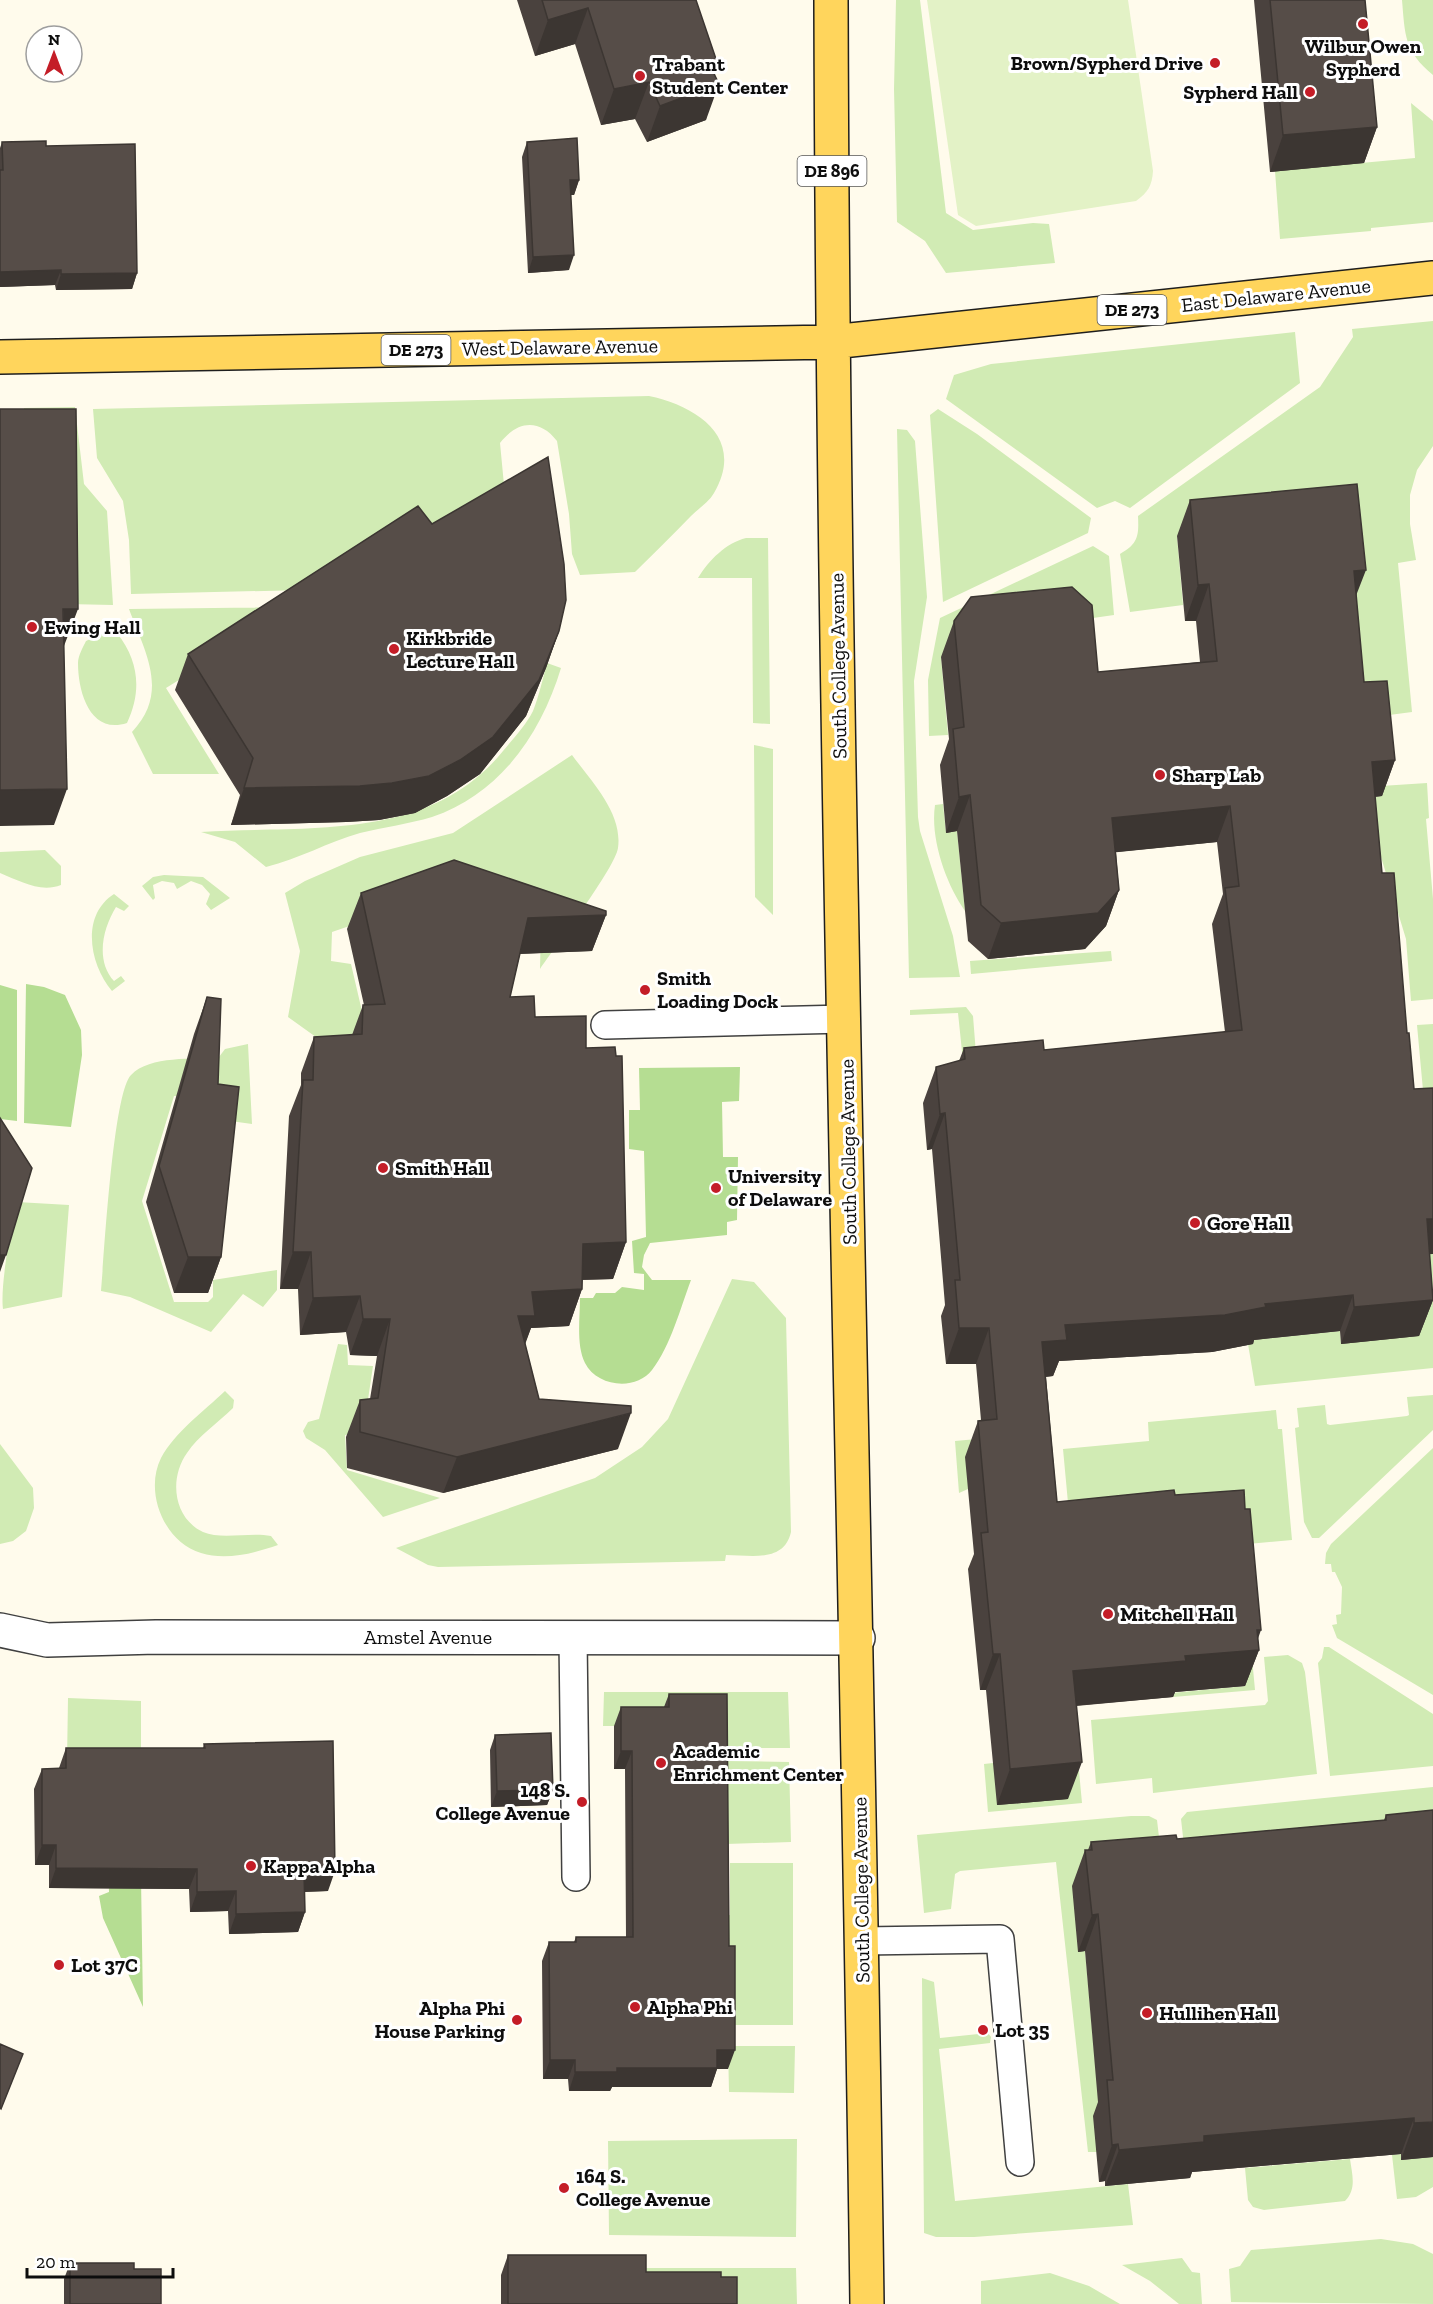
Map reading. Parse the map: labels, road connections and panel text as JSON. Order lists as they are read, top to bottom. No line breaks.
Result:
{"streets":{"main road":["DE 896","East Delaware Avenue","DE 273","West Delaware Avenue","South College Avenue"],"street":["Amstel Avenue"]},"crossings":[["East Delaware Avenue","West Delaware Avenue"],["East Delaware Avenue","South College Avenue"],["West Delaware Avenue","South College Avenue"],["South College Avenue","Amstel Avenue"]],"places":["Wilbur Owen Sypherd","Brown/Sypherd Drive","Trabant Student Center","Sypherd Hall","Ewing Hall","Kirkbride Lecture Hall","Sharp Lab","Smith Loading Dock","Smith Hall","University of Delaware","Gore Hall","Mitchell Hall","Academic Enrichment Center","148 S. College Avenue","Kappa Alpha","Lot 37C","Alpha Phi","Hullihen Hall","Alpha Phi House Parking","Lot 35","164 S. College Avenue"],"scale_bar":"20 m","north":"top"}
